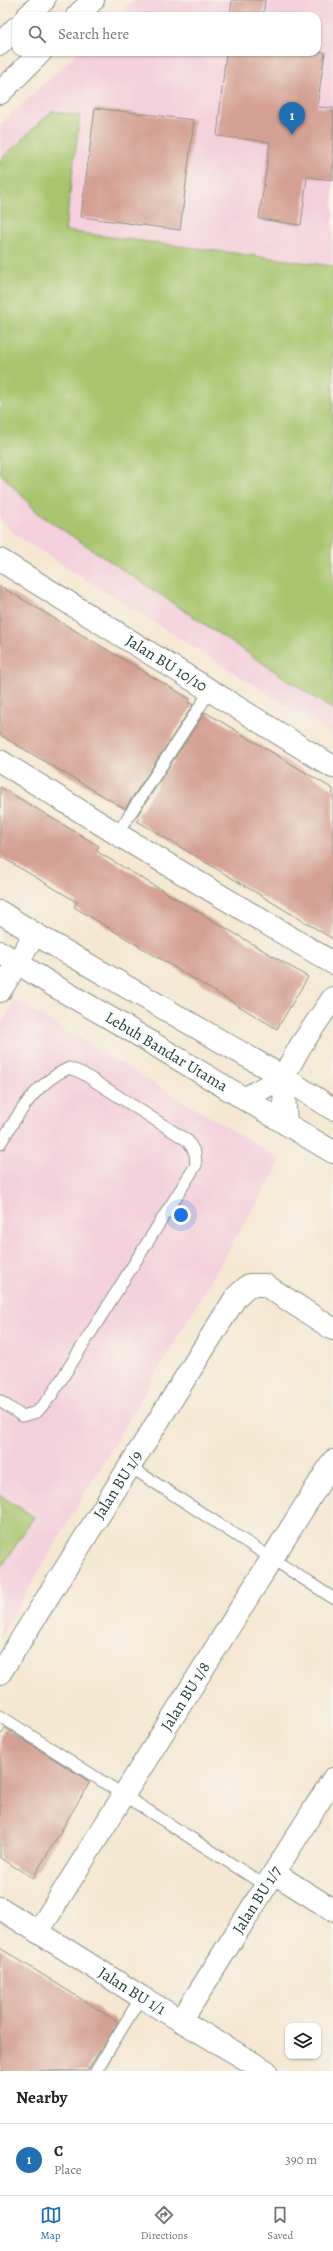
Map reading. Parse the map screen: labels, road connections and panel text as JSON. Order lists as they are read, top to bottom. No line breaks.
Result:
{"streets":{"street":["Jalan BU 10/10","Lebuh Bandar Utama","Jalan BU 1/9","Jalan BU 1/8","Jalan BU 1/7","Jalan BU 1/1"]},"crossings":[["Jalan BU 1/8","Jalan BU 1/1"],["Jalan BU 1/7","Jalan BU 1/1"]],"page":{"search":"Search here","pins":"1","heading":"Nearby","list":[{"mark":"1","name":"C","note":"Place","value":"390 m"}],"nav":["Map","Directions","Saved"]}}
